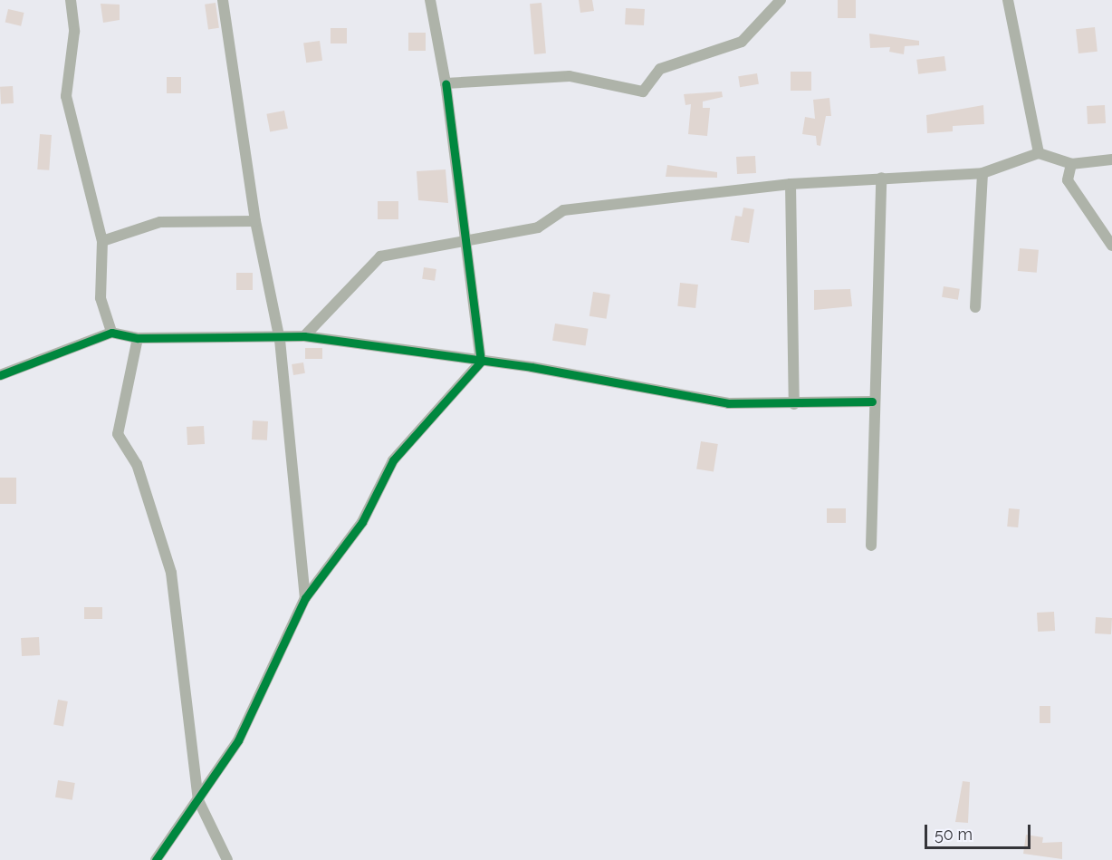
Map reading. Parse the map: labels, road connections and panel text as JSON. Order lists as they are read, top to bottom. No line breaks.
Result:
{"scale_bar":"50 m"}
